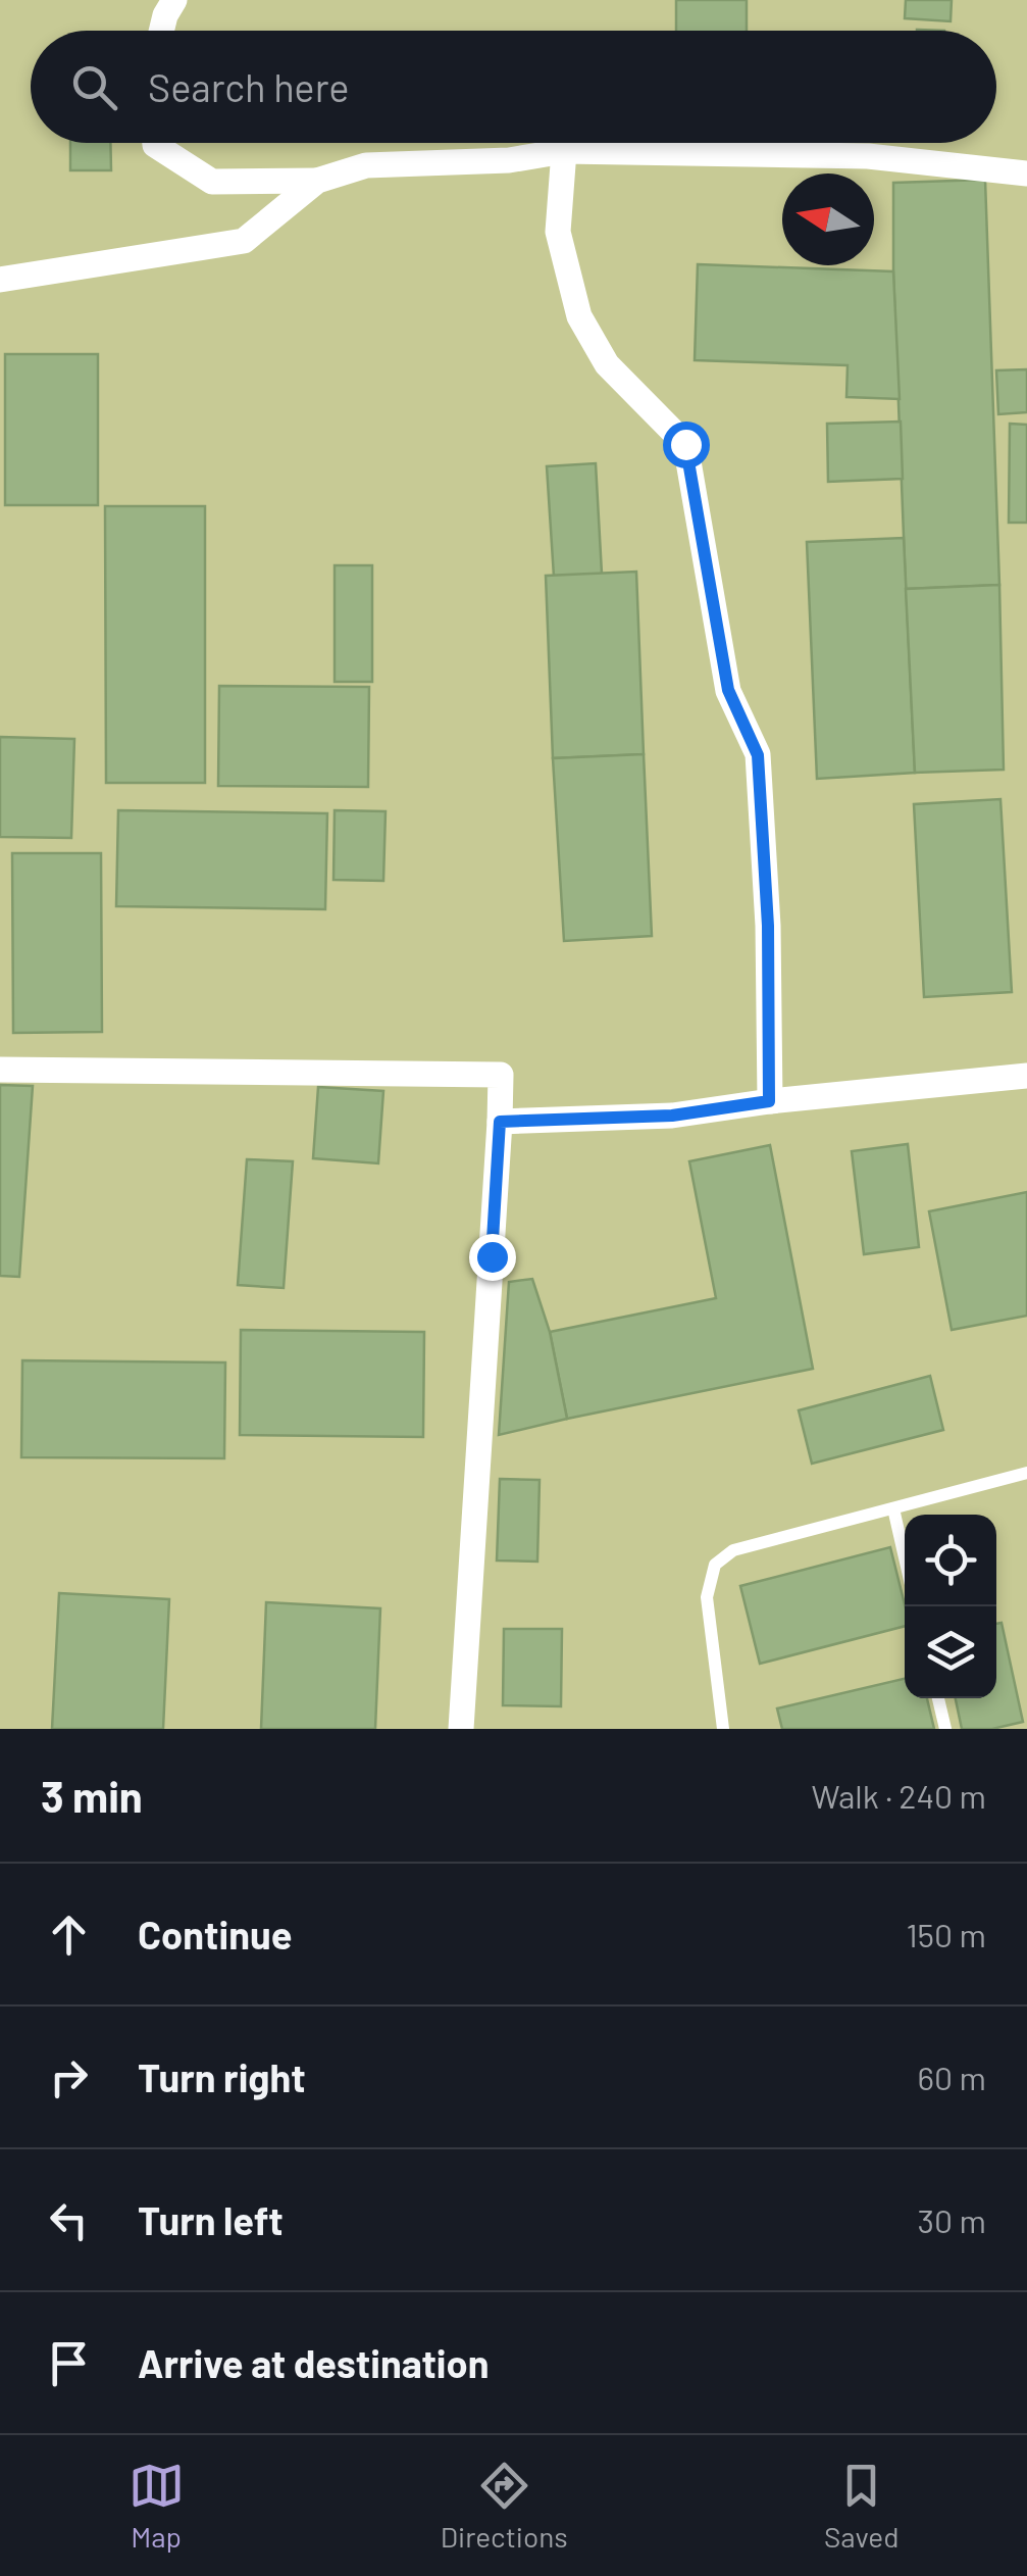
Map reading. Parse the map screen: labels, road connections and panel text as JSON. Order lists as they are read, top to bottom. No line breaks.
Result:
{"north":"left","page":{"search":"Search here","heading":["3 min","Walk · 240 m"],"list":[["Continue","150 m"],["Turn right","60 m"],["Turn left","30 m"],"Arrive at destination"],"nav":["Map","Directions","Saved"]}}
